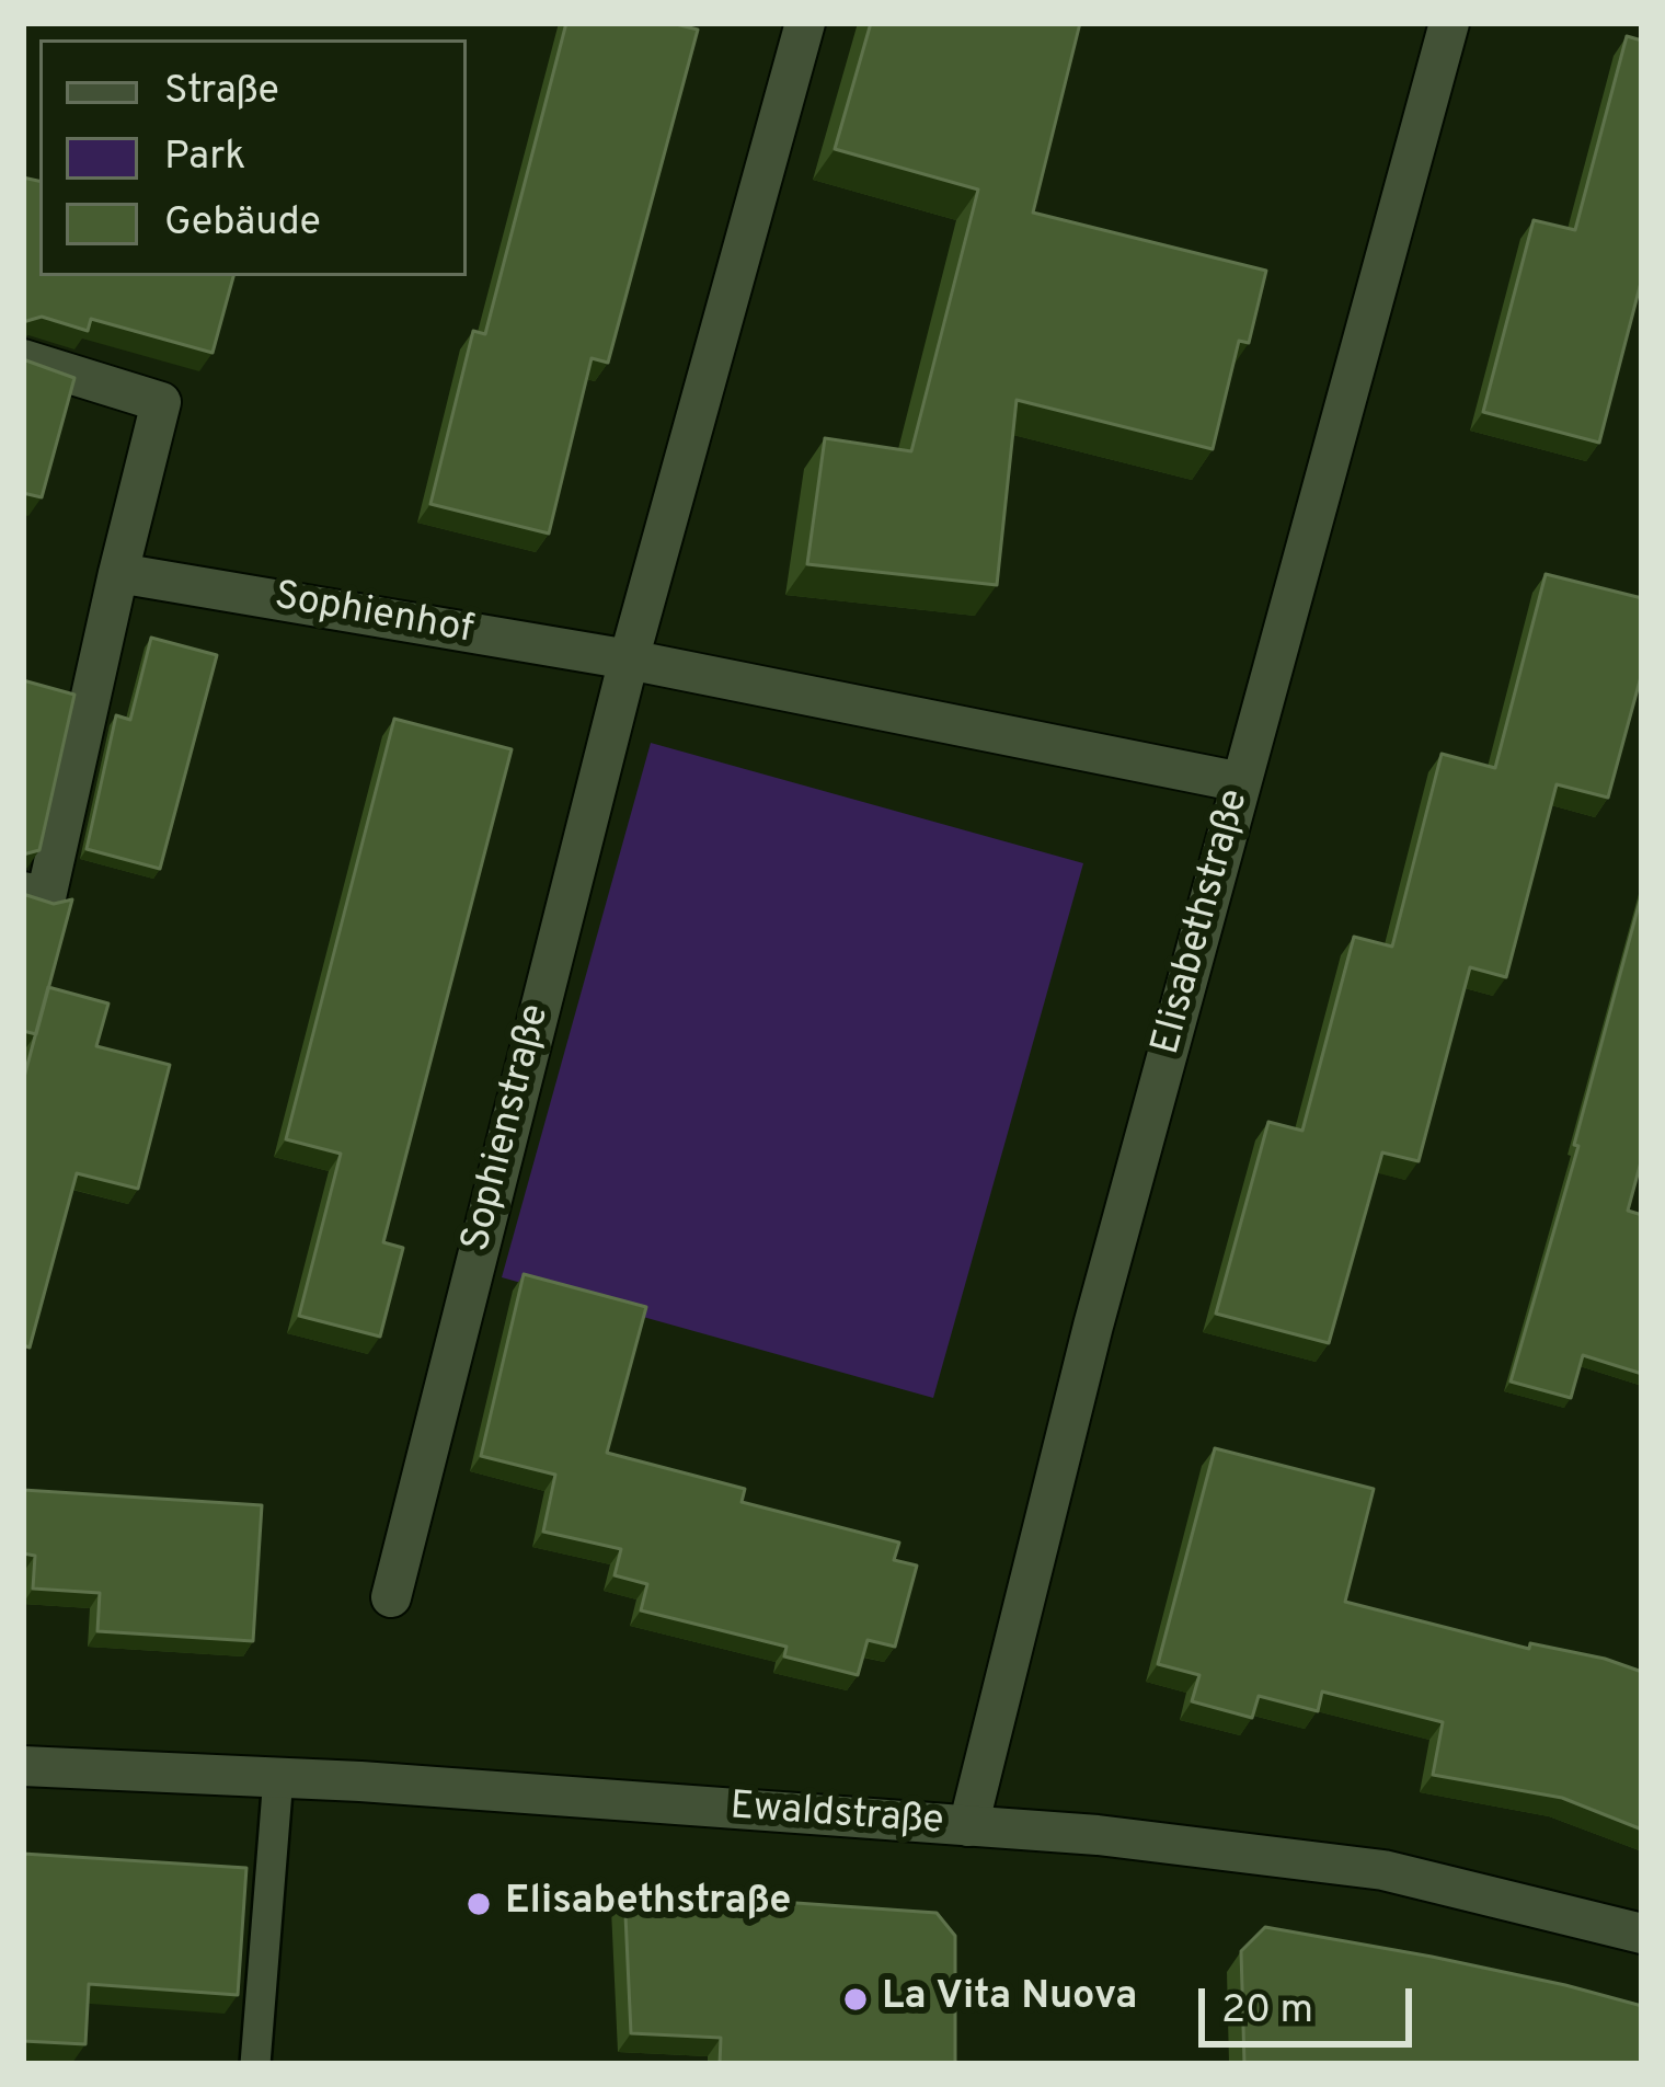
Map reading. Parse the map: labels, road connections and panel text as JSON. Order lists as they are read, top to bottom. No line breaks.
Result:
{"streets":{"street":["Sophienhof","Elisabethstraße","Sophienstraße","Ewaldstraße"]},"crossings":[["Sophienhof","Sophienstraße"],["Elisabethstraße","Ewaldstraße"]],"places":["Elisabethstraße","La Vita Nuova"],"legend":["Straße","Park","Gebäude"],"scale_bar":"20 m"}
